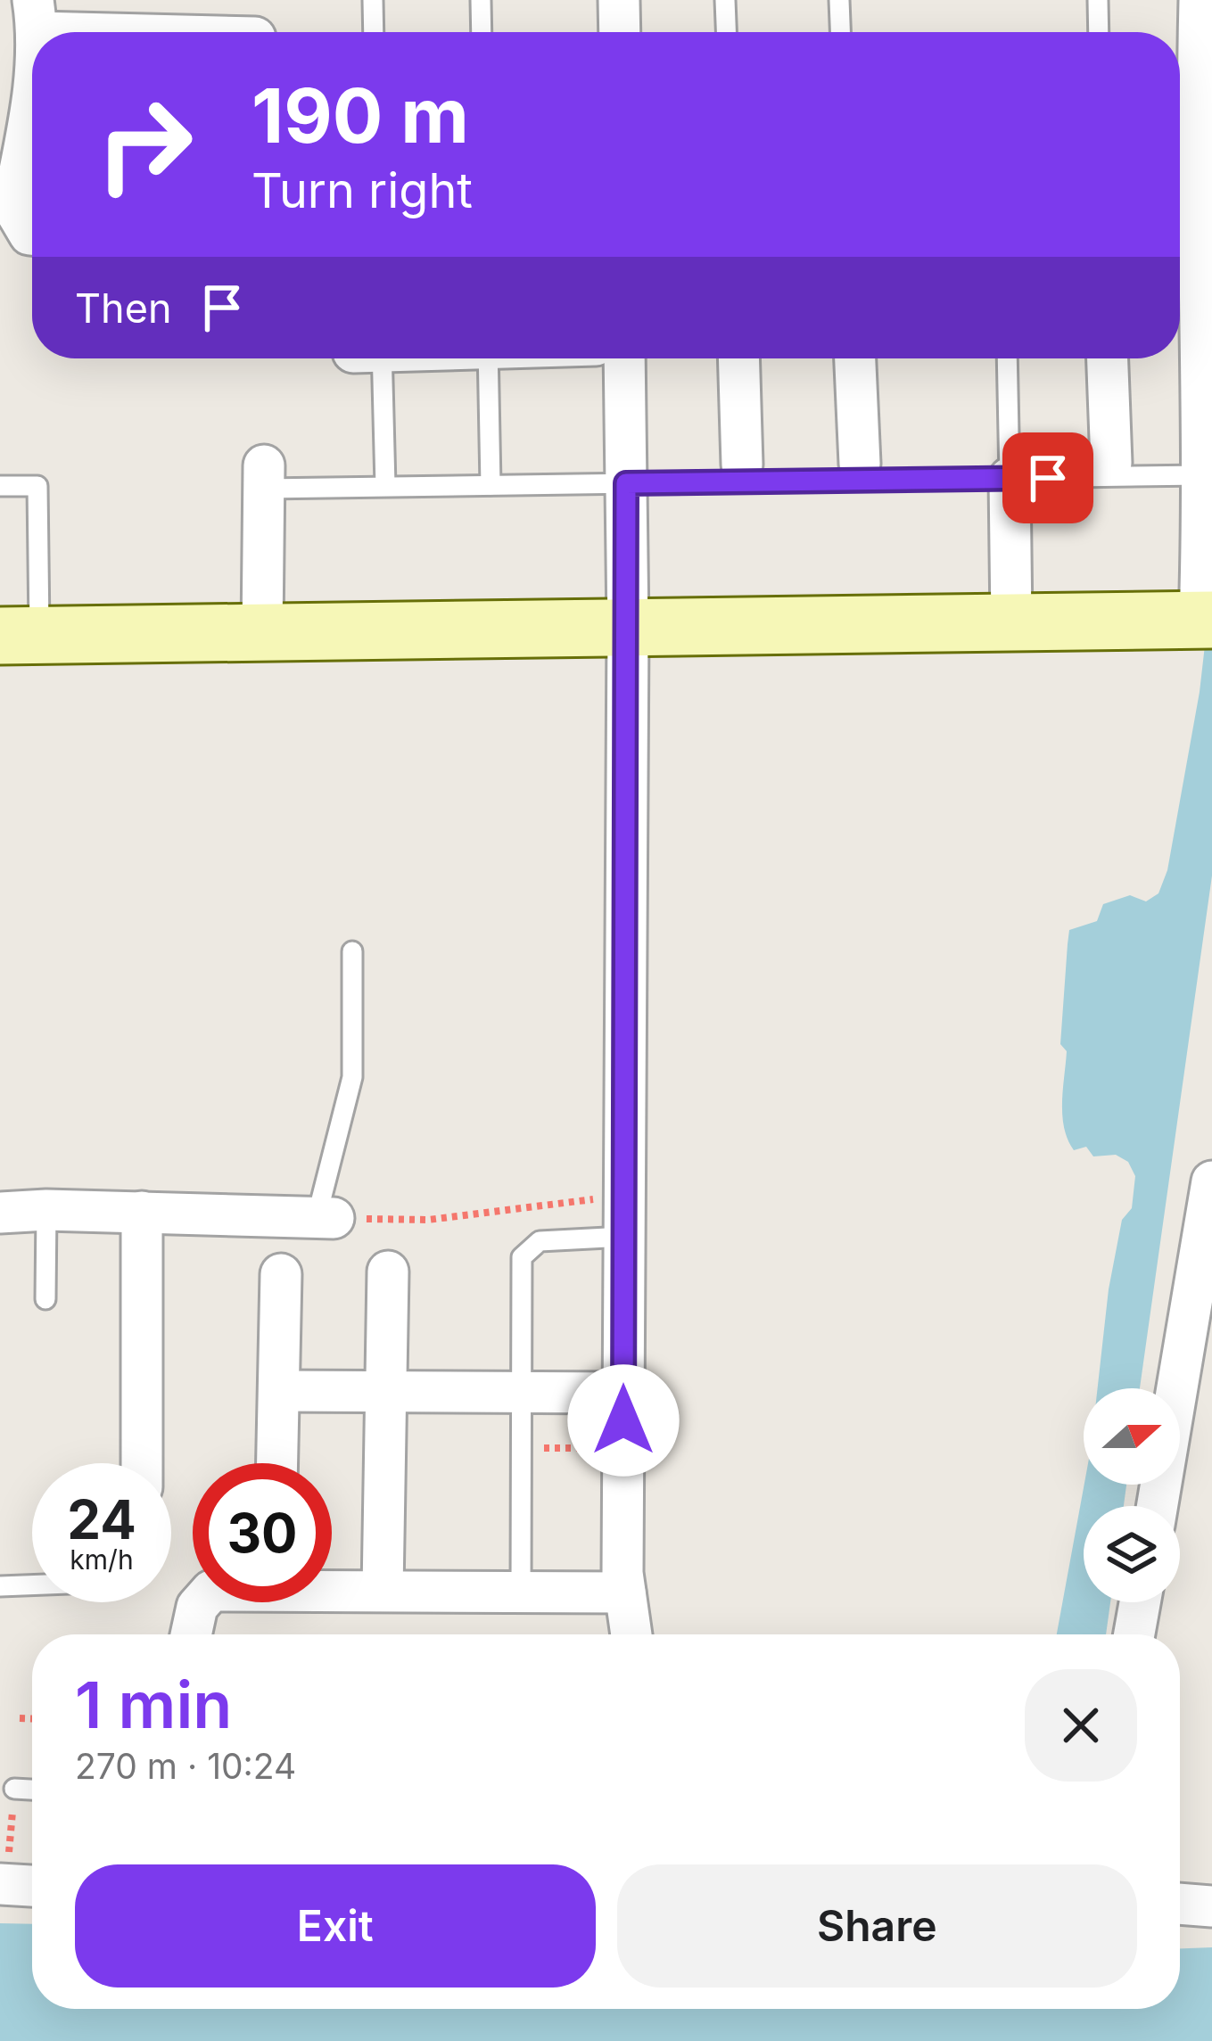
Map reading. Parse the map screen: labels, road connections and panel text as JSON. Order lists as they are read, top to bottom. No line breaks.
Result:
{"north":"right","page":{"turn":["190 m","Turn right"],"then":"Then","speed":"24 km/h","limit":"30","heading":["1 min","270 m · 10:24"],"buttons":["Exit","Share"]}}
